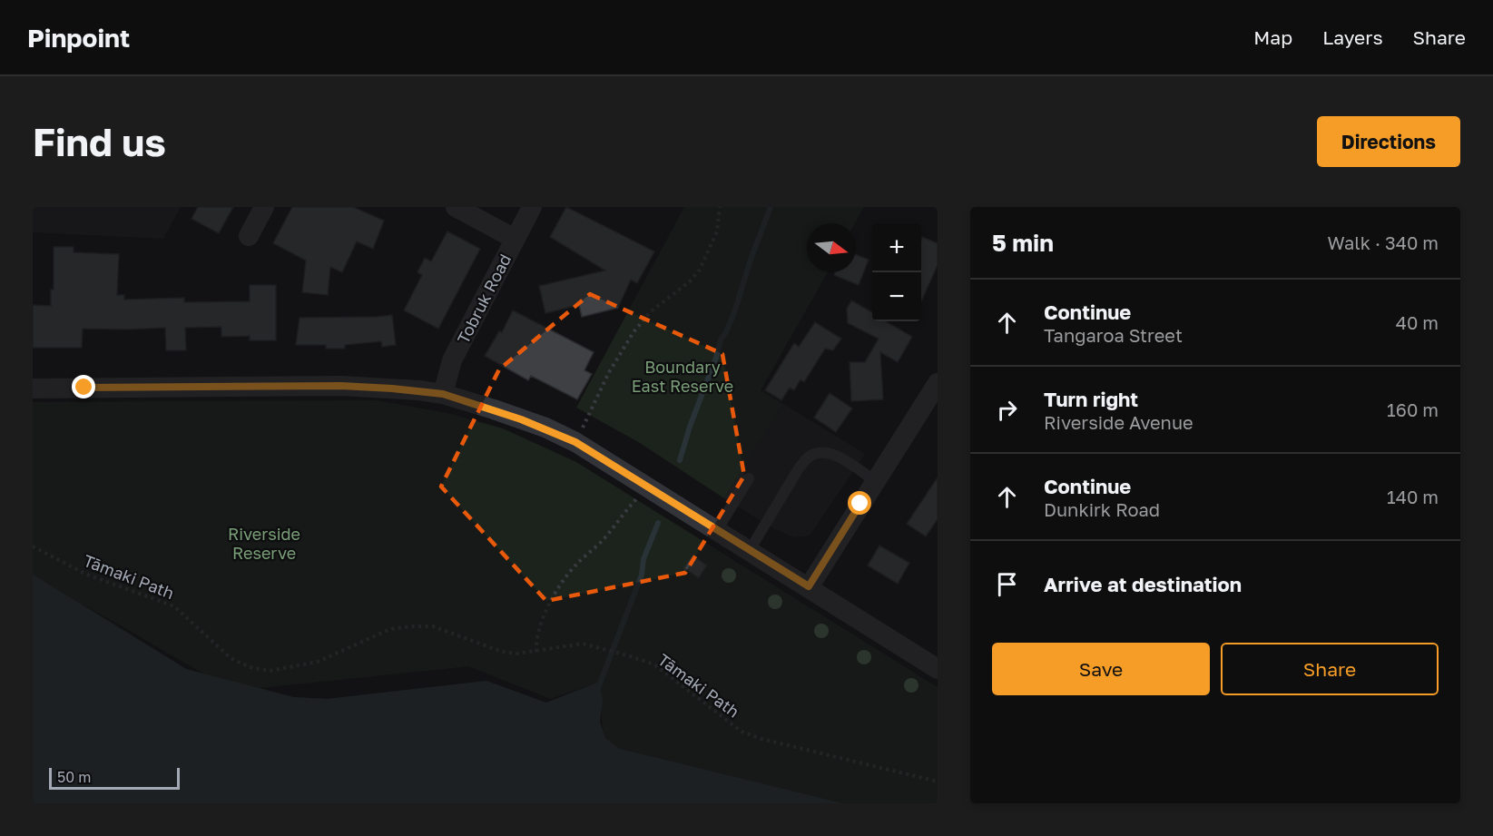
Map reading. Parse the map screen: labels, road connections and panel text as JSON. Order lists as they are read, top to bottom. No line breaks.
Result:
{"streets":{"street":["Tobruk Road"],"path":["Tāmaki Path"]},"parks":["Boundary East Reserve","Riverside Reserve"],"scale_bar":"50 m","north":"right","page":{"header":"Pinpoint","nav":["Map","Layers","Share"],"buttons":["Directions",["Save","Share"]],"title":"Find us","heading":["5 min","Walk · 340 m"],"map_buttons":["+","−"],"list":[["Continue","Tangaroa Street","40 m"],["Turn right","Riverside Avenue","160 m"],["Continue","Dunkirk Road","140 m"],"Arrive at destination"],"scale":"50 m"}}
